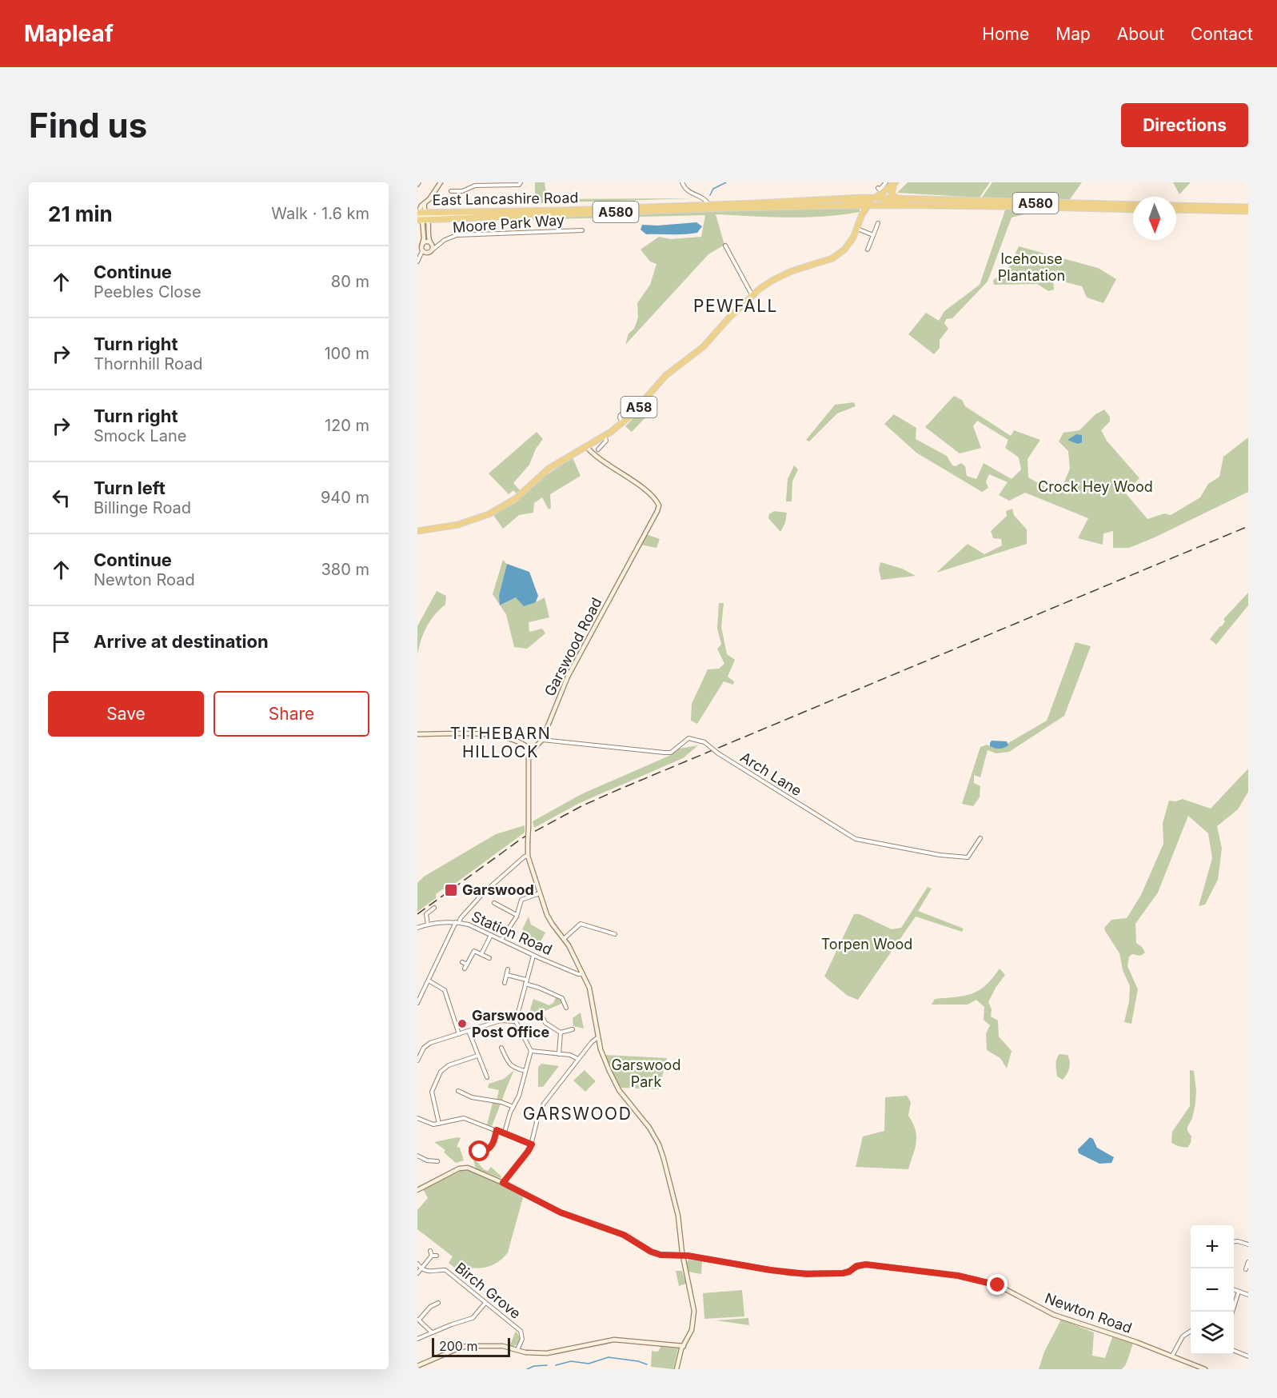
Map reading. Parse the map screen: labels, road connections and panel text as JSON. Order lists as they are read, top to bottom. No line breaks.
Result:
{"streets":{"highway":["East Lancashire Road","A580","A58"],"street":["Moore Park Way","Garswood Road","Arch Lane","Station Road","Birch Grove","Newton Road"]},"crossings":[["East Lancashire Road","A58"],["A58","Garswood Road"],["Garswood Road","Arch Lane"]],"districts":["PEWFALL","TITHEBARN HILLOCK","GARSWOOD"],"parks":["Icehouse Plantation","Crock Hey Wood","Torpen Wood","Garswood Park"],"places":{"transit":["Garswood"],"other":["Garswood Post Office"]},"scale_bar":"200 m","north":"bottom","page":{"header":"Mapleaf","nav":["Home","Map","About","Contact"],"buttons":["Directions",["Save","Share"]],"title":"Find us","heading":["21 min","Walk · 1.6 km"],"list":[["Continue","Peebles Close","80 m"],["Turn right","Thornhill Road","100 m"],["Turn right","Smock Lane","120 m"],["Turn left","Billinge Road","940 m"],["Continue","Newton Road","380 m"],"Arrive at destination"],"map_buttons":["+","−"],"scale":"200 m"}}
